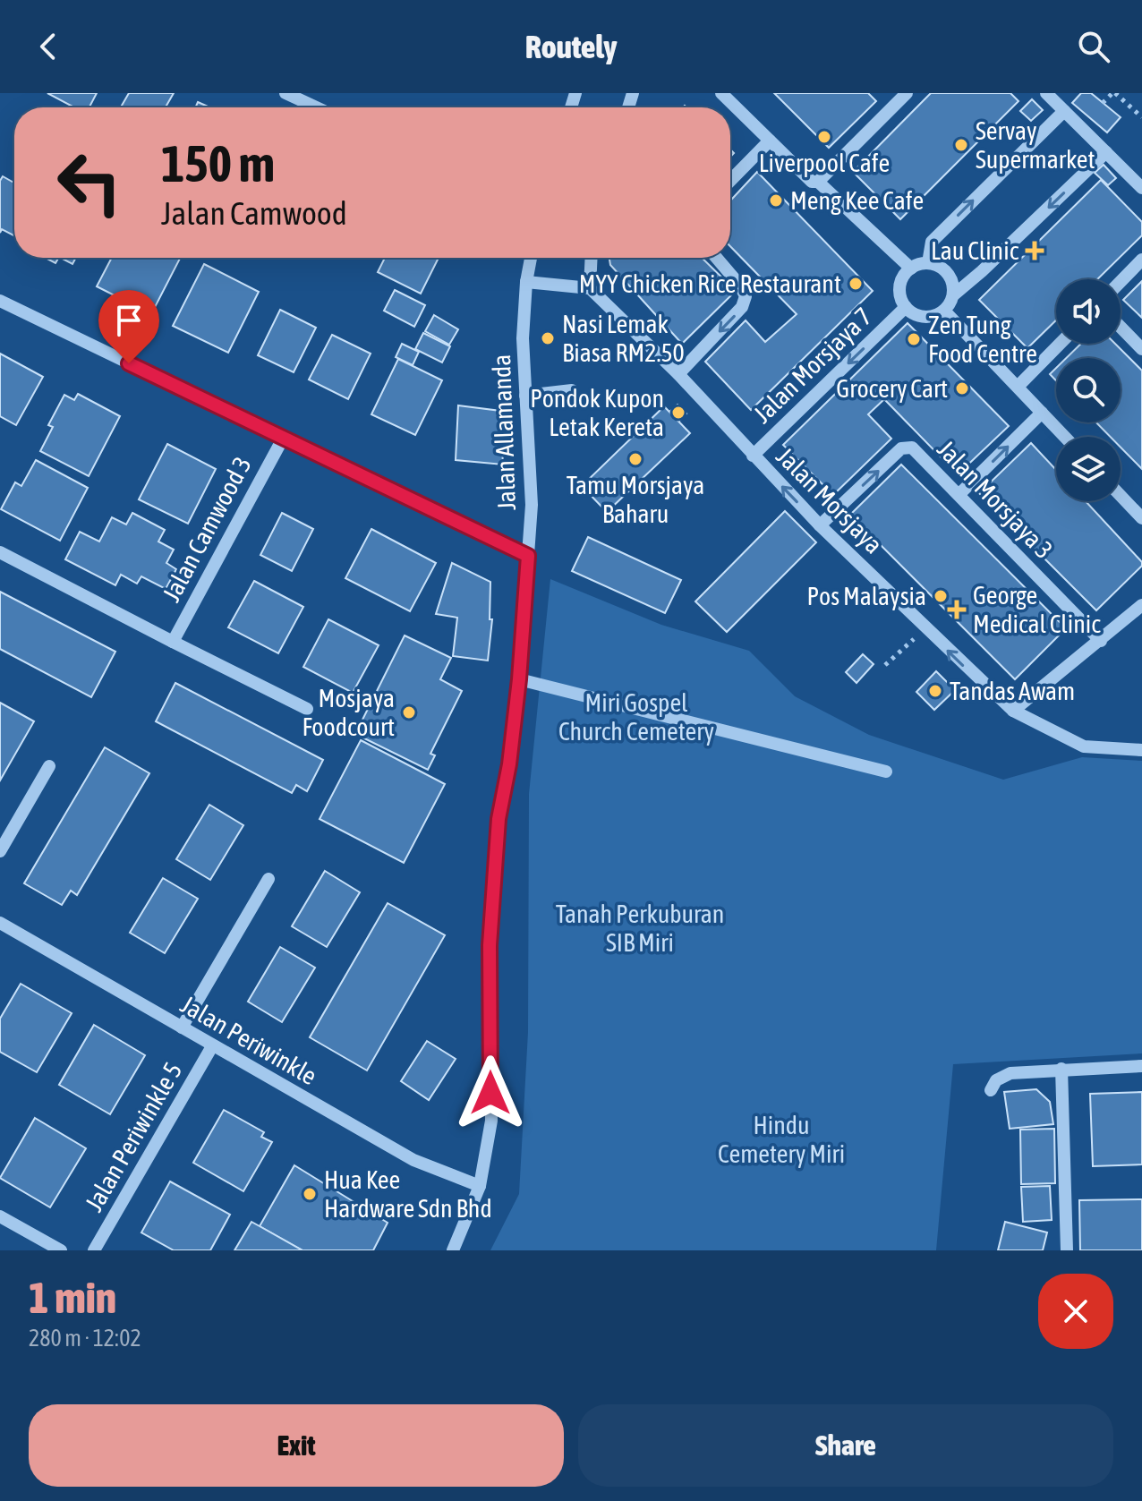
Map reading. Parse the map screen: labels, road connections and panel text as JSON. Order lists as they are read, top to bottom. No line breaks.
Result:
{"streets":{"street":["Jalan Morsjaya 7","Jalan Allamanda","Jalan Morsjaya 3","Jalan Morsjaya","Jalan Camwood 3","Jalan Periwinkle","Jalan Periwinkle 5"]},"crossings":[["Jalan Morsjaya 7","Jalan Morsjaya"],["Jalan Allamanda","Jalan Periwinkle"],["Jalan Morsjaya 3","Jalan Morsjaya"],["Jalan Periwinkle","Jalan Periwinkle 5"]],"one_way":["Jalan Morsjaya 7"],"parks":["Miri Gospel Church Cemetery","Tanah Perkuburan SIB Miri","Hindu Cemetery Miri"],"places":{"other":["Liverpool Cafe","Servay Supermarket","Meng Kee Cafe","MYY Chicken Rice Restaurant","Nasi Lemak Biasa RM2.50","Zen Tung Food Centre","Grocery Cart","Pondok Kupon Letak Kereta","Tamu Morsjaya Baharu","Pos Malaysia","Tandas Awam","Mosjaya Foodcourt","Hua Kee Hardware Sdn Bhd"],"health":["Lau Clinic","George Medical Clinic"]},"page":{"header":"Routely","turn":["150 m","Jalan Camwood"],"heading":["1 min","280 m · 12:02"],"buttons":["Exit","Share"]}}
